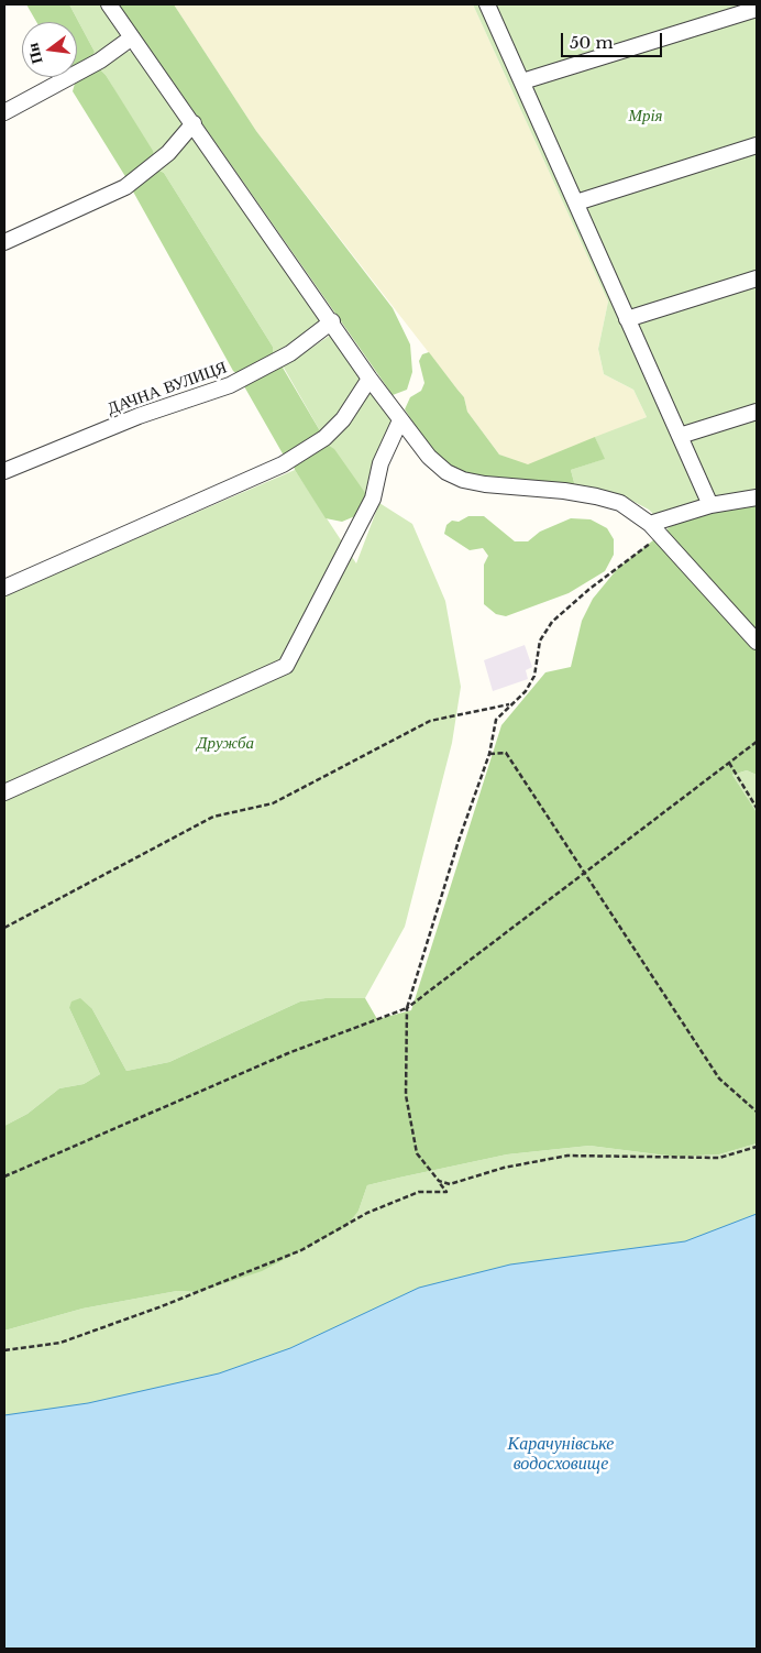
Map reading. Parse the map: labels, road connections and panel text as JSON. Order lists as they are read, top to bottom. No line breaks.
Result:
{"streets":{"street":["ДАЧНА ВУЛИЦЯ"]},"water":["Карачунівське водосховище"],"parks":["Мрія","Дружба"],"scale_bar":"50 m","north":"left"}
